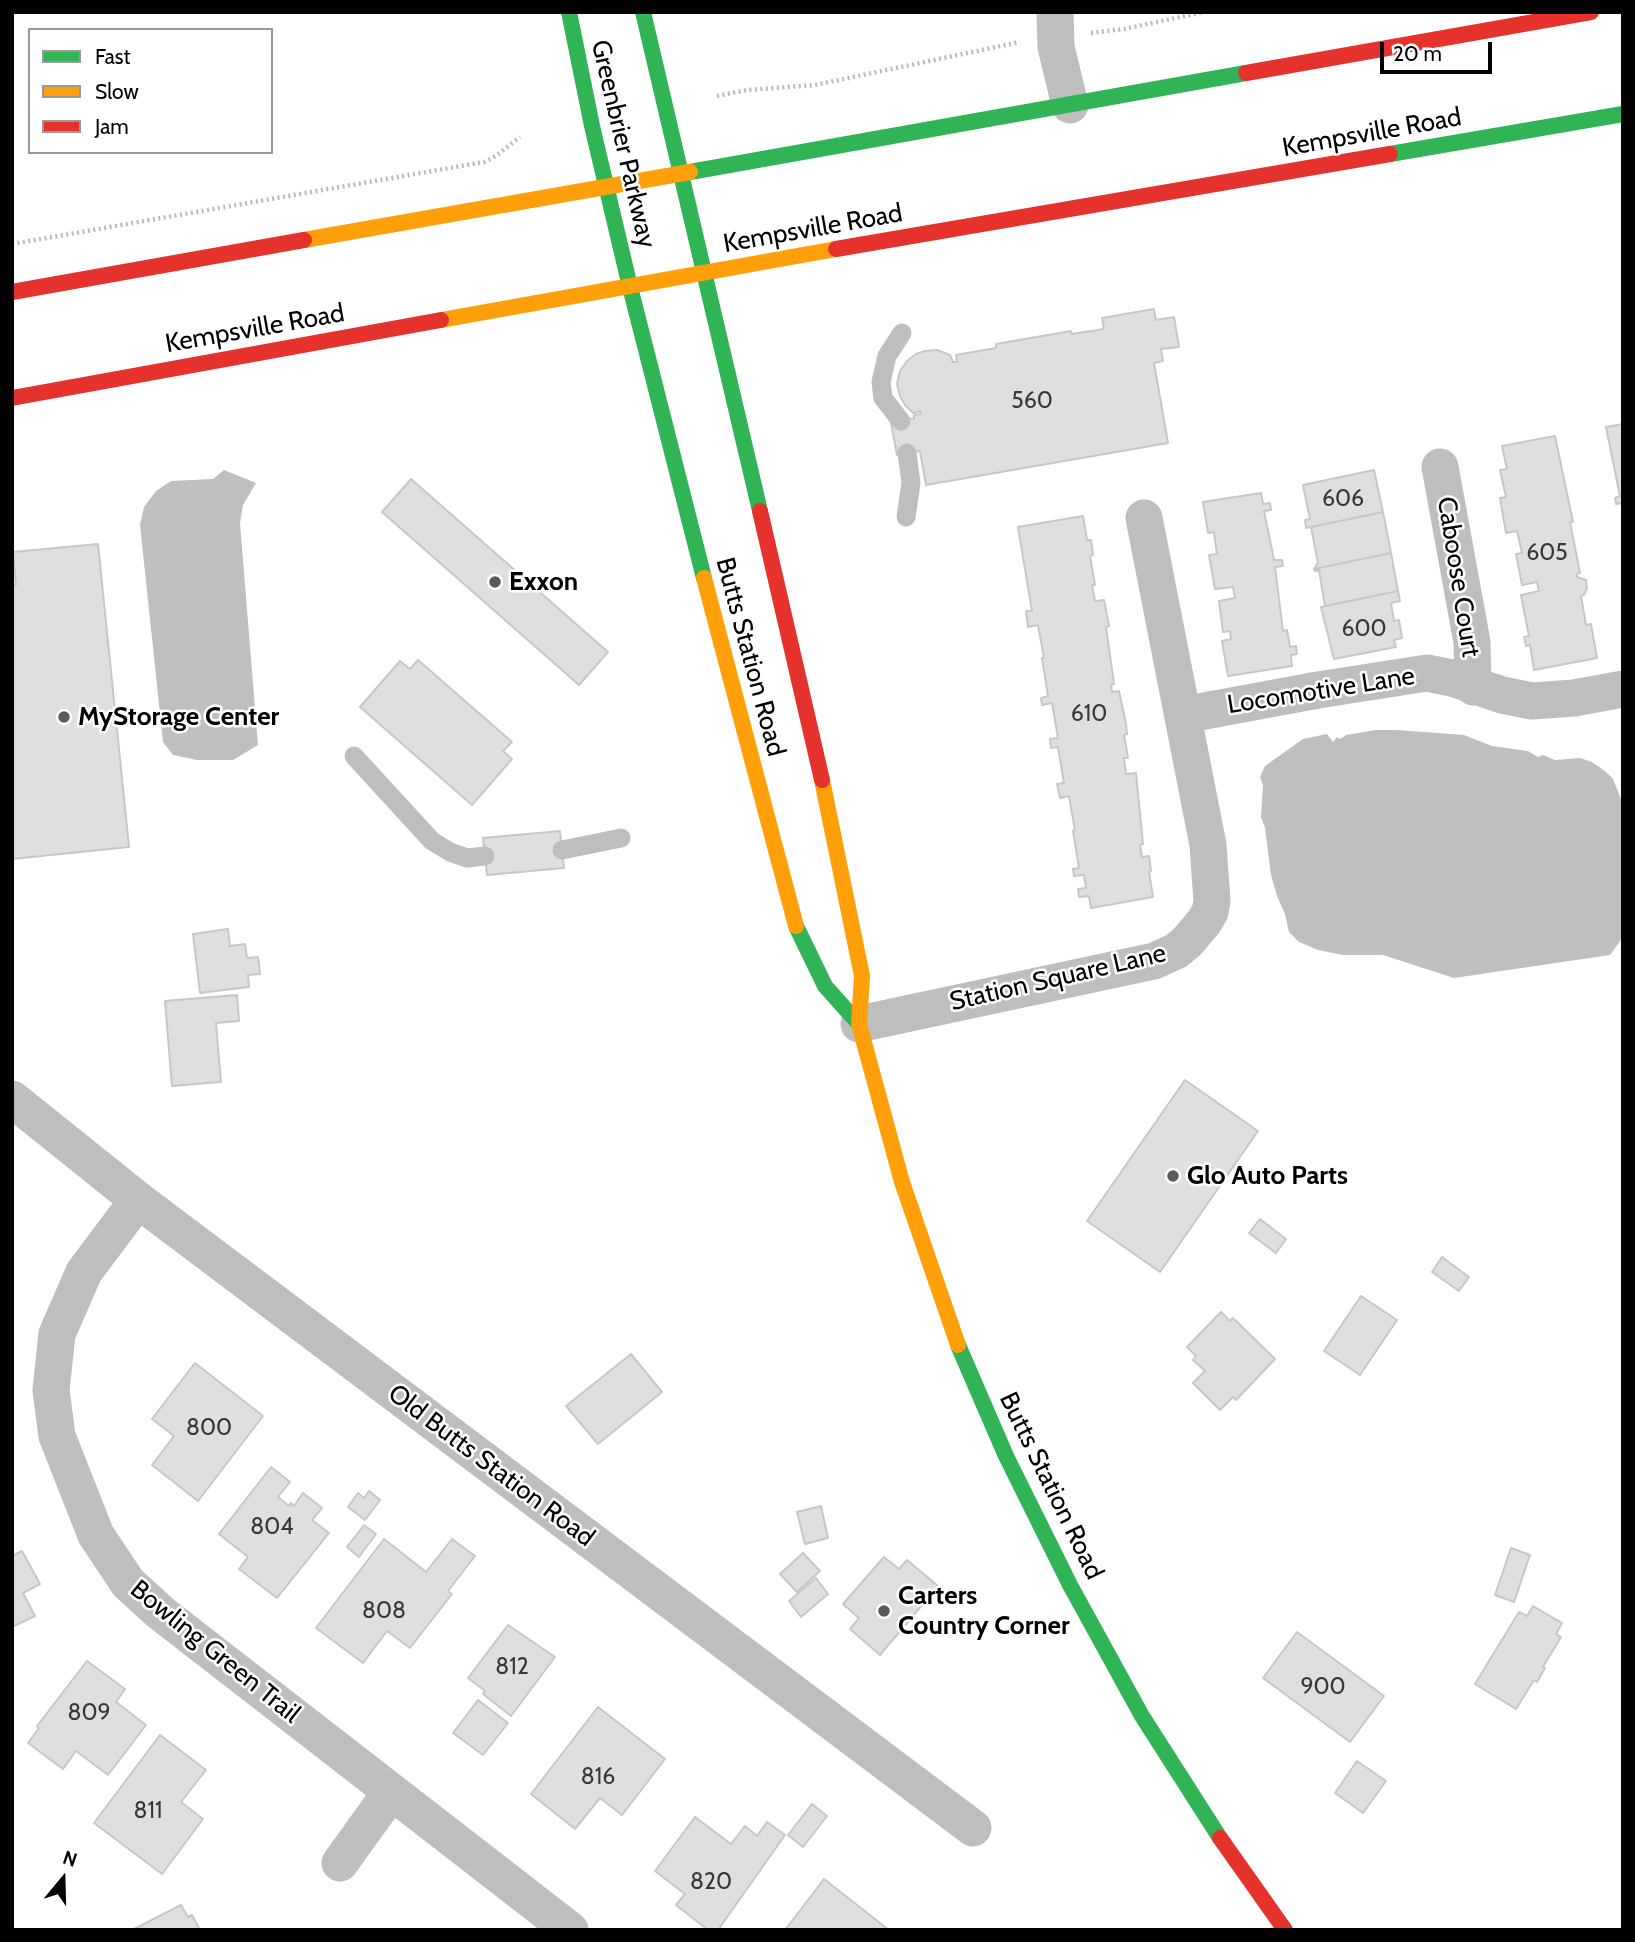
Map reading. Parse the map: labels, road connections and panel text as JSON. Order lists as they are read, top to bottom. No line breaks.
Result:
{"streets":{"main road":["Kempsville Road","Greenbrier Parkway","Butts Station Road"],"street":["Caboose Court","Locomotive Lane","Station Square Lane","Old Butts Station Road","Bowling Green Trail"]},"crossings":[["Kempsville Road","Greenbrier Parkway"],["Kempsville Road","Butts Station Road"],["Greenbrier Parkway","Butts Station Road"],["Caboose Court","Locomotive Lane"],["Butts Station Road","Station Square Lane"],["Locomotive Lane","Station Square Lane"],["Old Butts Station Road","Bowling Green Trail"]],"places":["Exxon","MyStorage Center","Glo Auto Parts","Carters Country Corner"],"house_numbers":["560","606","605","600","610","800","804","808","812","900","809","816","811","820"],"legend":["Fast","Slow","Jam"],"scale_bar":"20 m","north":"top"}
